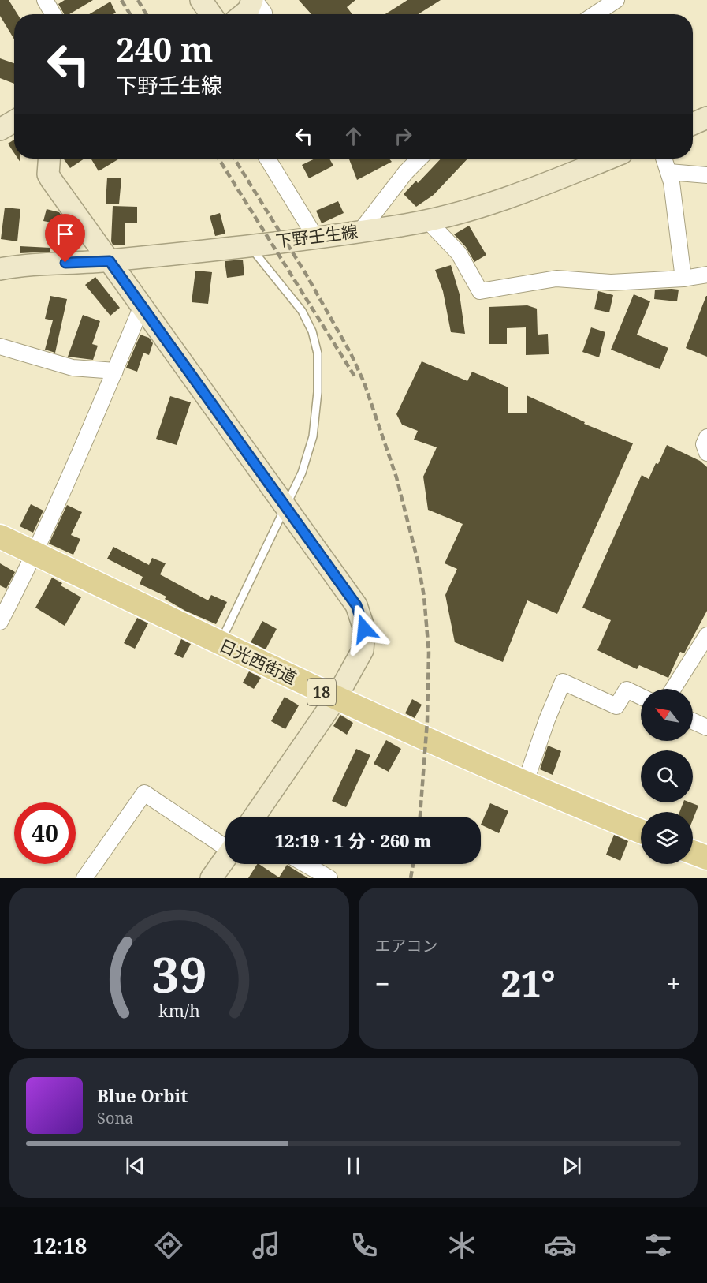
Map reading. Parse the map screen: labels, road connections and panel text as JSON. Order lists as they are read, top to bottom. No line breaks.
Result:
{"streets":{"main road":["日光西街道","18"],"street":["下野壬生線"]},"north":"top left","page":{"turn":["240 m","下野壬生線"],"limit":"40","trip":"12:19 · 1 分 · 260 m","tile":"エアコン","heat":["−","21°","+"],"song":["Blue Orbit","Sona"],"tabs":"12:18","gauge":["39","km/h"]}}
